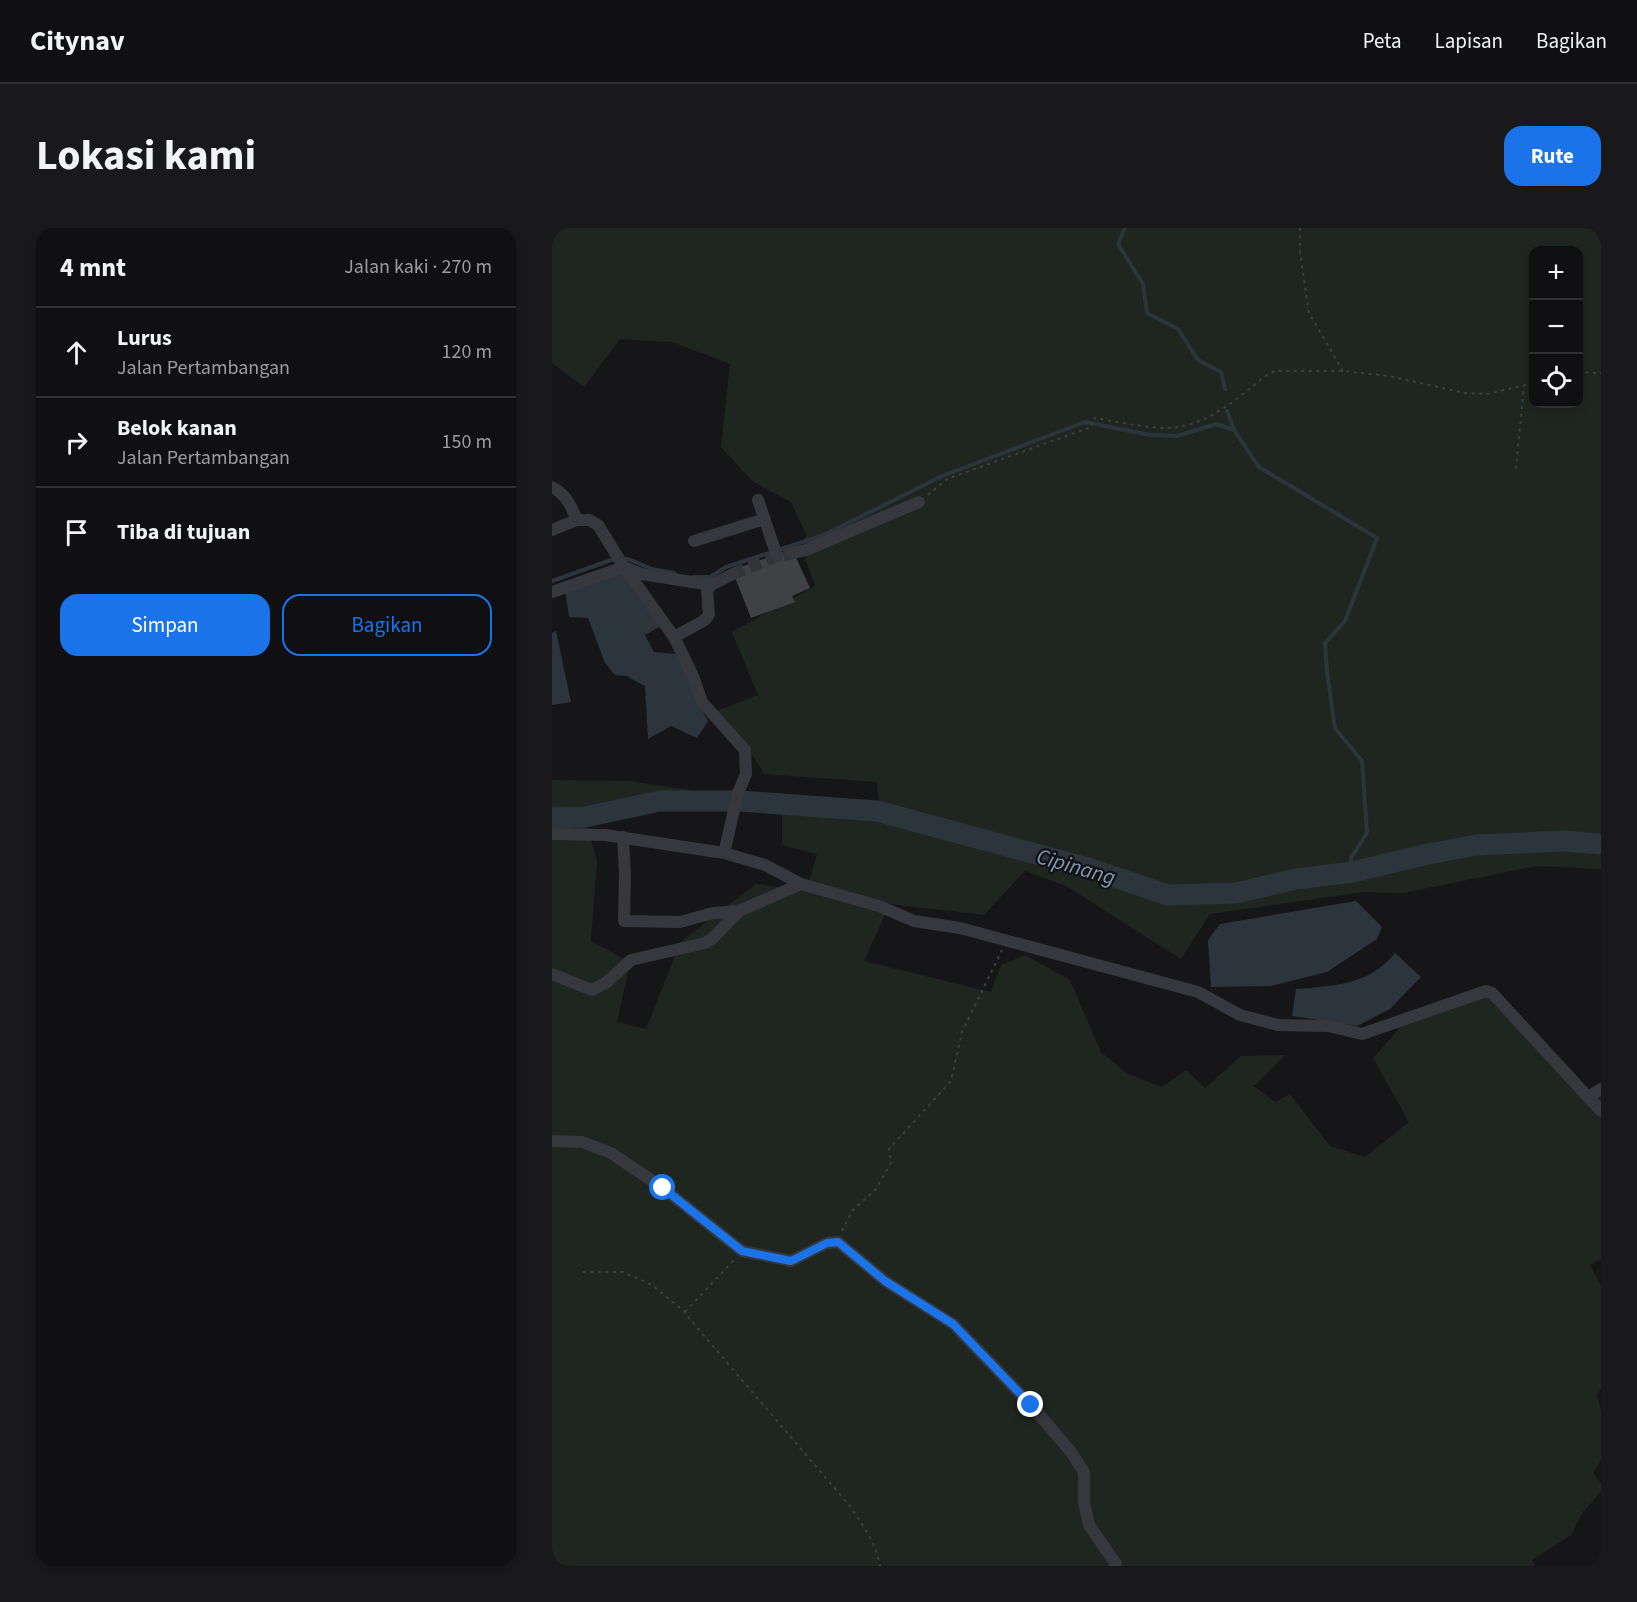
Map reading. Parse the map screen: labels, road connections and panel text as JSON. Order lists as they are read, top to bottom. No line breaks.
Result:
{"water":["Cipinang"],"page":{"header":"Citynav","nav":["Peta","Lapisan","Bagikan"],"title":"Lokasi kami","buttons":["Rute",["Simpan","Bagikan"]],"heading":["4 mnt","Jalan kaki · 270 m"],"map_buttons":["+","−"],"list":[["Lurus","Jalan Pertambangan","120 m"],["Belok kanan","Jalan Pertambangan","150 m"],"Tiba di tujuan"]}}
